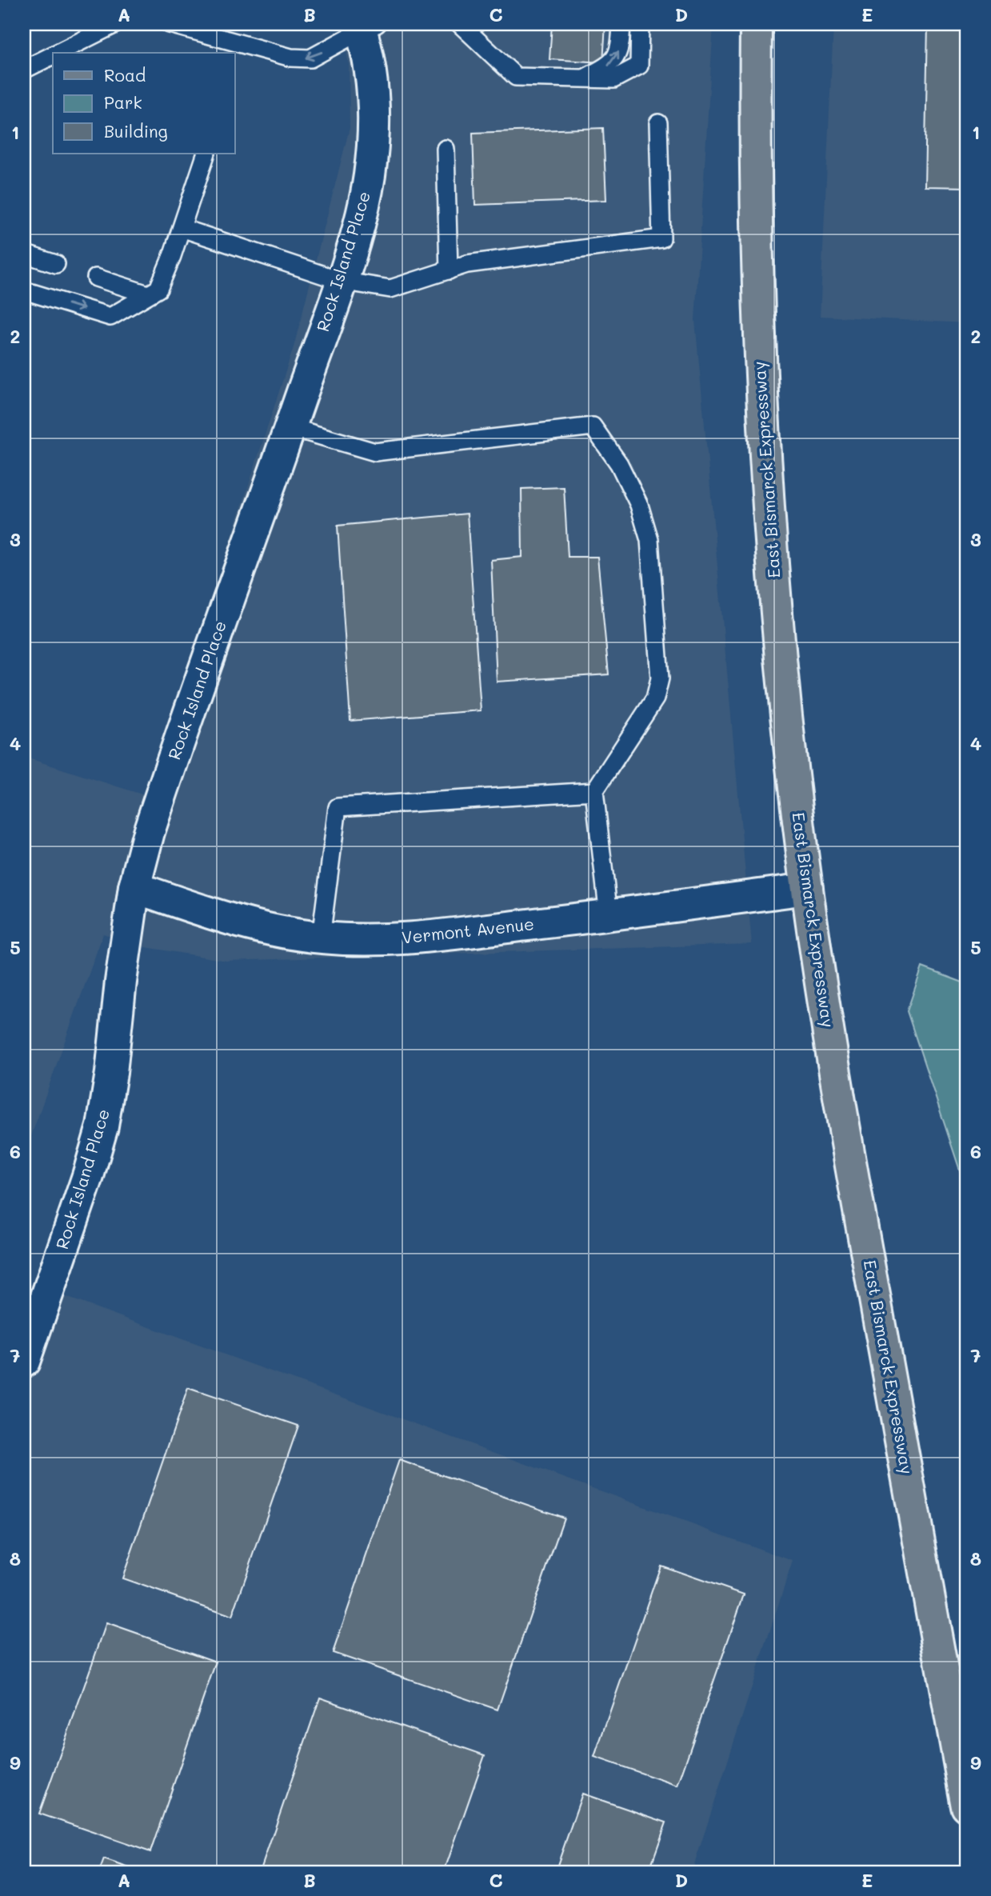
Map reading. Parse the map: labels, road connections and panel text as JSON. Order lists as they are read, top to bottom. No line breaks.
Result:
{"streets":{"main road":["East Bismarck Expressway"],"street":["Rock Island Place","Vermont Avenue"]},"crossings":[["Rock Island Place","Vermont Avenue"],["East Bismarck Expressway","Vermont Avenue"]],"legend":["Road","Park","Building"],"grid":{"columns":["A","B","C","D","E"],"rows":["1","2","3","4","5","6","7","8","9"]}}
